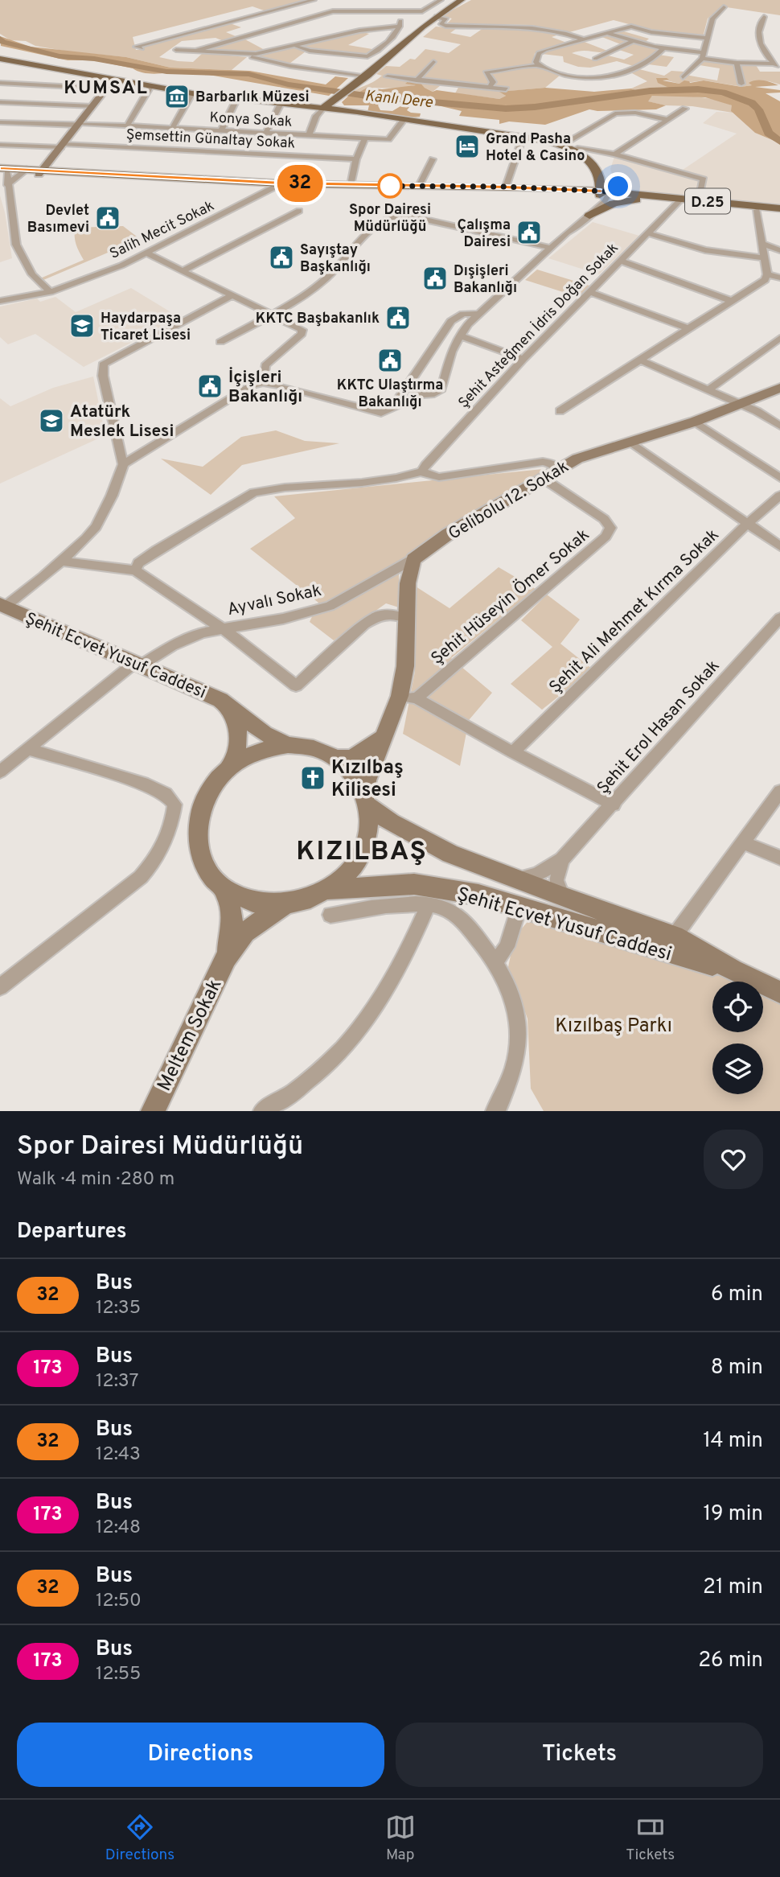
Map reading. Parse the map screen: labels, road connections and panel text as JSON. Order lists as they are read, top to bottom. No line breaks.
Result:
{"streets":{"main road":["D.25","Gelibolu 12. Sokak","Şehit Ecvet Yusuf Caddesi","Meltem Sokak"],"street":["Konya Sokak","Şemsettin Günaltay Sokak","Salih Mecit Sokak","Şehit Asteğmen İdris Doğan Sokak","Şehit Hüseyin Ömer Sokak","Ayvalı Sokak","Şehit Ali Mehmet Kırma Sokak","Şehit Erol Hasan Sokak"]},"crossings":[["D.25","Salih Mecit Sokak"],["D.25","Şehit Asteğmen İdris Doğan Sokak"],["Gelibolu 12. Sokak","Şehit Hüseyin Ömer Sokak"],["Gelibolu 12. Sokak","Ayvalı Sokak"],["Ayvalı Sokak","Şehit Ecvet Yusuf Caddesi"],["Şehit Ecvet Yusuf Caddesi","Şehit Erol Hasan Sokak"],["Şehit Ecvet Yusuf Caddesi","Meltem Sokak"]],"districts":["KUMSAL","KIZILBAŞ"],"water":["Kanlı Dere"],"parks":["Kızılbaş Parkı"],"places":{"museum":["Barbarlık Müzesi"],"hotel":["Grand Pasha Hotel & Casino"],"other":["Spor Dairesi Müdürlüğü"],"public building":["Devlet Basımevi","Çalışma Dairesi","Sayıştay Başkanlığı","Dışişleri Bakanlığı","KKTC Başbakanlık","KKTC Ulaştırma Bakanlığı","İçişleri Bakanlığı"],"school or university":["Haydarpaşa Ticaret Lisesi","Atatürk Meslek Lisesi"],"church":["Kızılbaş Kilisesi"]},"lines":["bus line 32"],"page":{"on_map":"32","heading":[["Spor Dairesi Müdürlüğü","Walk · 4 min · 280 m"],"Departures"],"list":[{"mark":"32","name":"Bus","note":"12:35","value":"6 min"},{"mark":"173","name":"Bus","note":"12:37","value":"8 min"},{"mark":"32","name":"Bus","note":"12:43","value":"14 min"},{"mark":"173","name":"Bus","note":"12:48","value":"19 min"},{"mark":"32","name":"Bus","note":"12:50","value":"21 min"},{"mark":"173","name":"Bus","note":"12:55","value":"26 min"}],"buttons":["Directions","Tickets"],"tabs":["Directions","Map","Tickets"]}}
